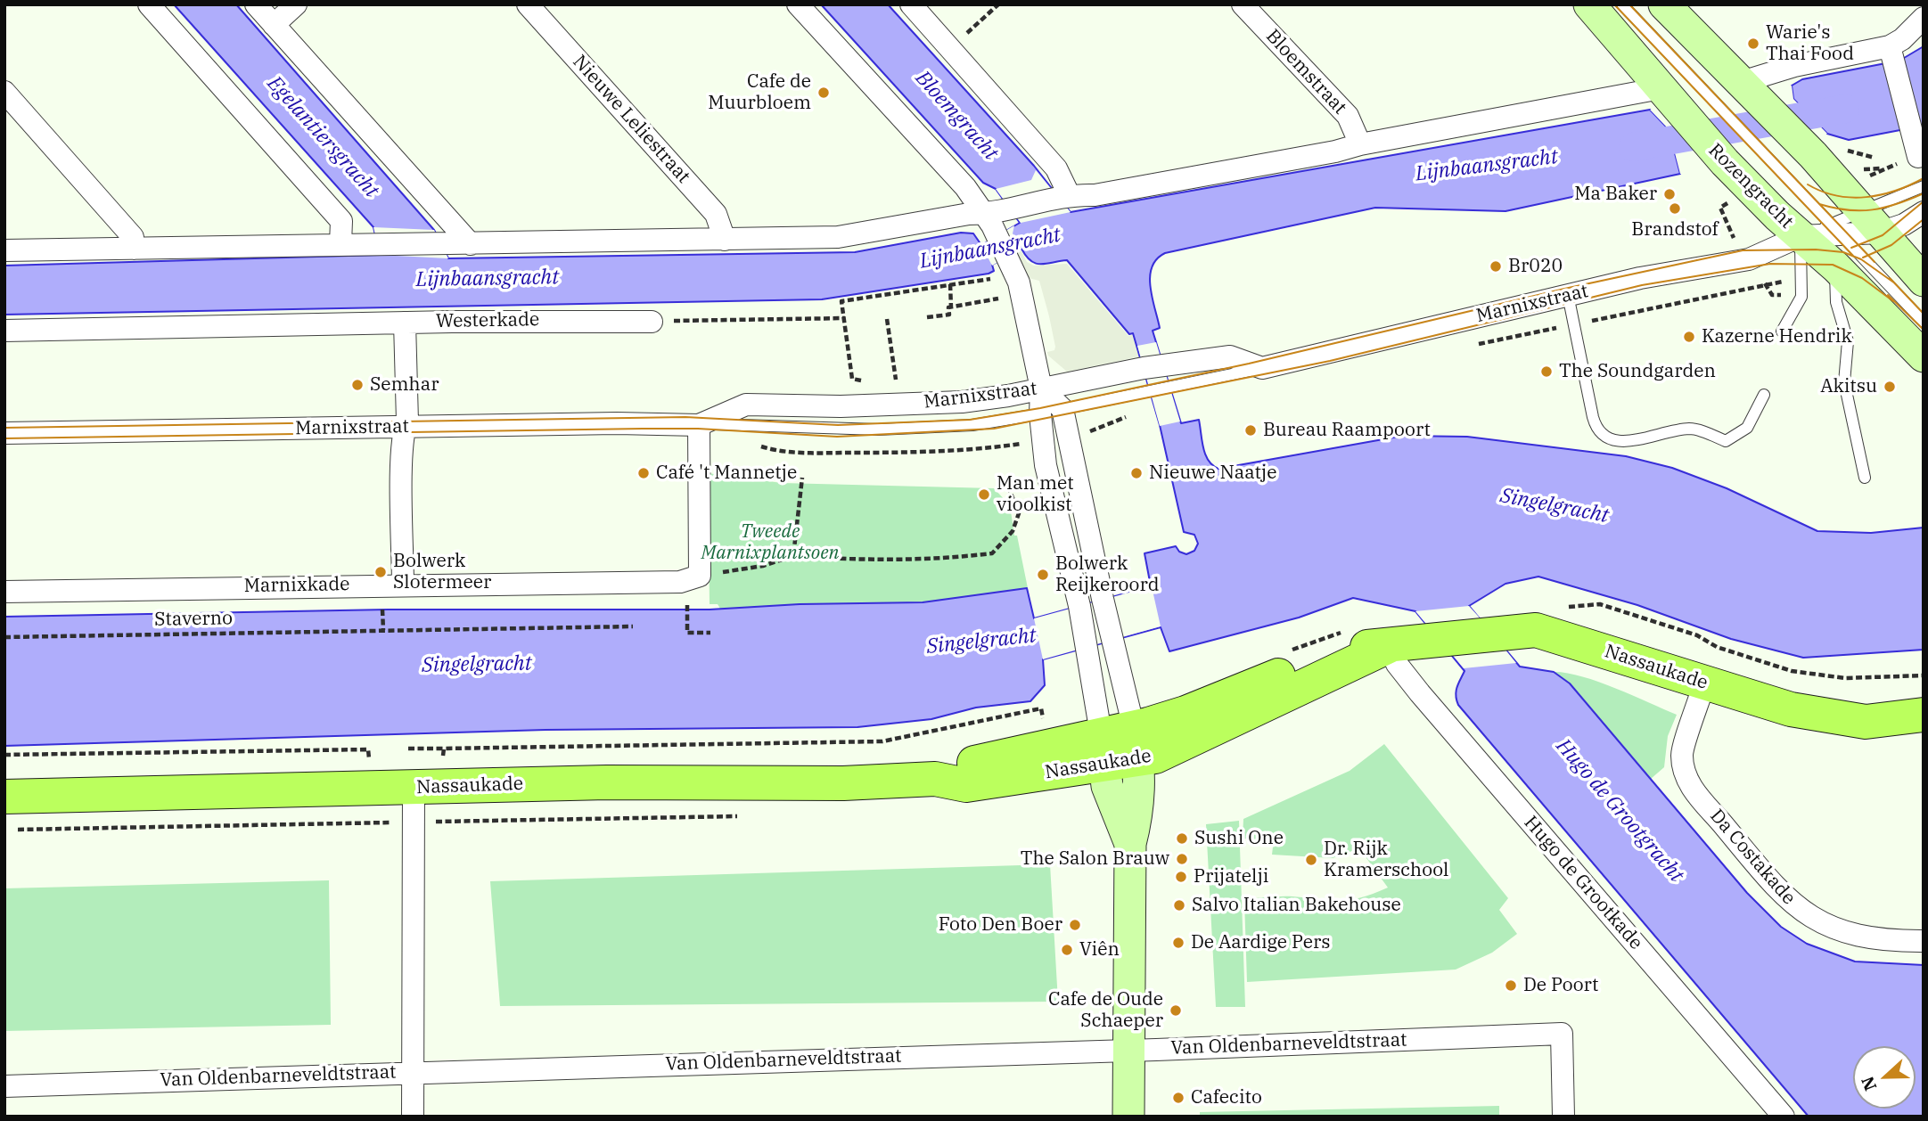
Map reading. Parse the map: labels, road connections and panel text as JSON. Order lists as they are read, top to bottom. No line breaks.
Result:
{"streets":{"main road":["Nassaukade"],"street":["Bloemstraat","Nieuwe Leliestraat","Rozengracht","Marnixstraat","Westerkade","Marnixkade","Da Costakade","Hugo de Grootkade","Van Oldenbarneveldtstraat"],"path":["Staverno"]},"crossings":[["Rozengracht","Marnixstraat"],["Nassaukade","Da Costakade"],["Nassaukade","Hugo de Grootkade"]],"water":["Bloemgracht","Egelantiersgracht","Lijnbaansgracht","Singelgracht","Hugo de Grootgracht"],"parks":["Tweede Marnixplantsoen"],"places":["Warie's Thai Food","Cafe de Muurbloem","Ma Baker","Brandstof","Br020","Kazerne Hendrik","The Soundgarden","Semhar","Akitsu","Bureau Raampoort","Café 't Mannetje","Nieuwe Naatje","Man met vioolkist","Bolwerk Slotermeer","Bolwerk Reijkeroord","Sushi One","The Salon Brauw","Dr. Rijk Kramerschool","Prijatelji","Salvo Italian Bakehouse","Foto Den Boer","De Aardige Pers","Viên","De Poort","Cafe de Oude Schaeper","Cafecito"],"north":"left"}
